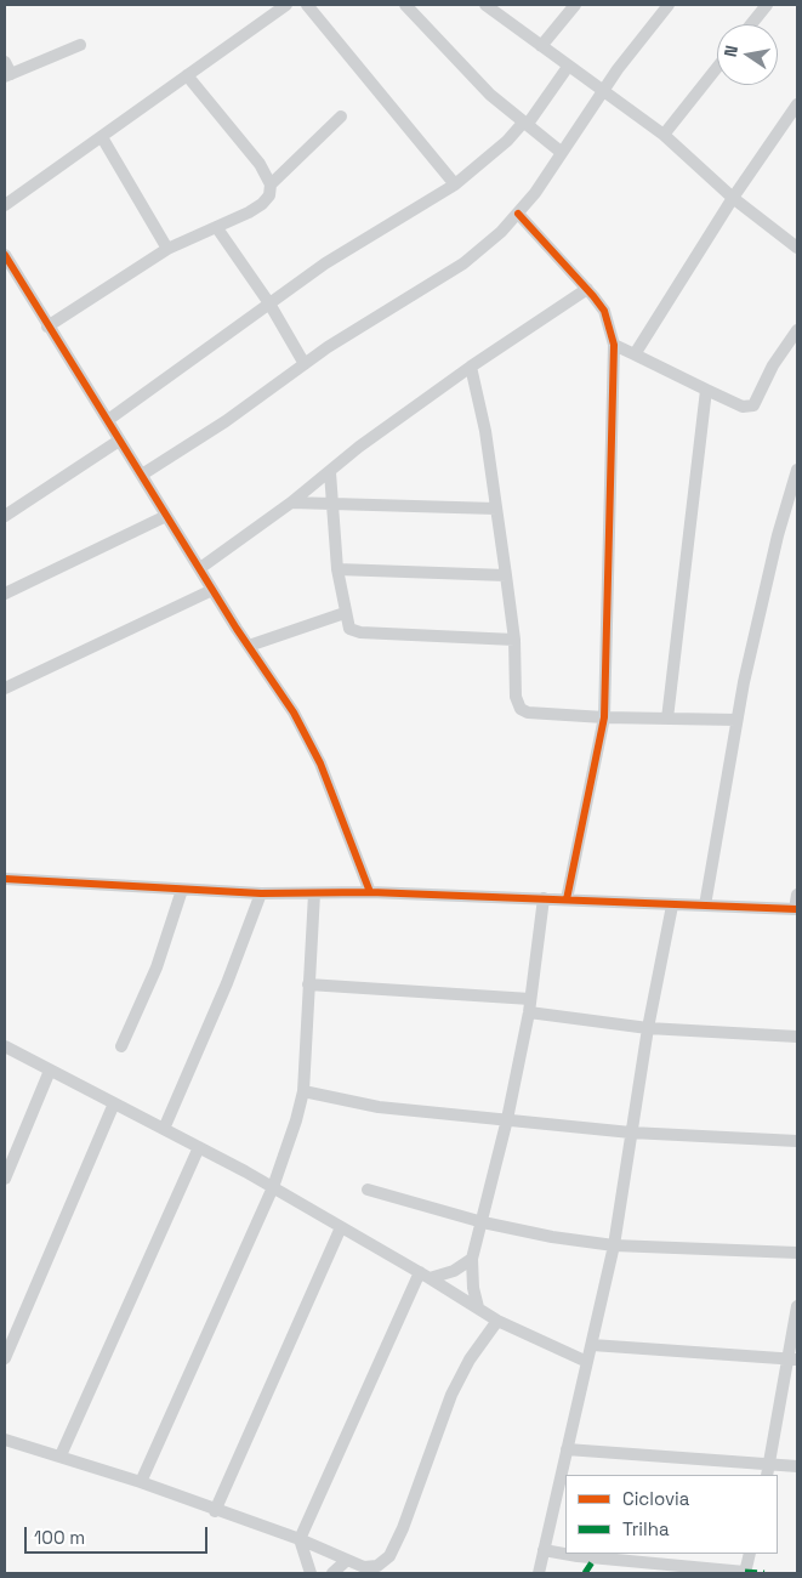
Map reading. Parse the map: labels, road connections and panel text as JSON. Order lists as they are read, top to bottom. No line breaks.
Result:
{"legend":["Ciclovia","Trilha"],"scale_bar":"100 m","north":"left"}
